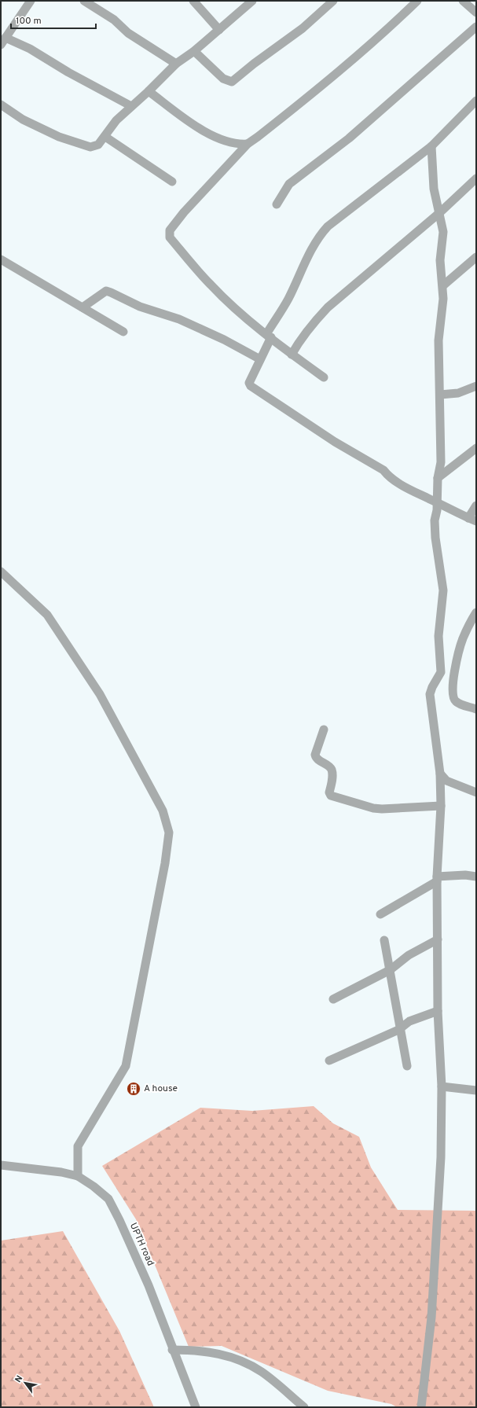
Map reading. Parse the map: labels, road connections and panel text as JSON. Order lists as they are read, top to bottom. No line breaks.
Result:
{"streets":{"street":["UPTH road"]},"places":{"building":["A house"]},"scale_bar":"100 m","north":"top left"}
